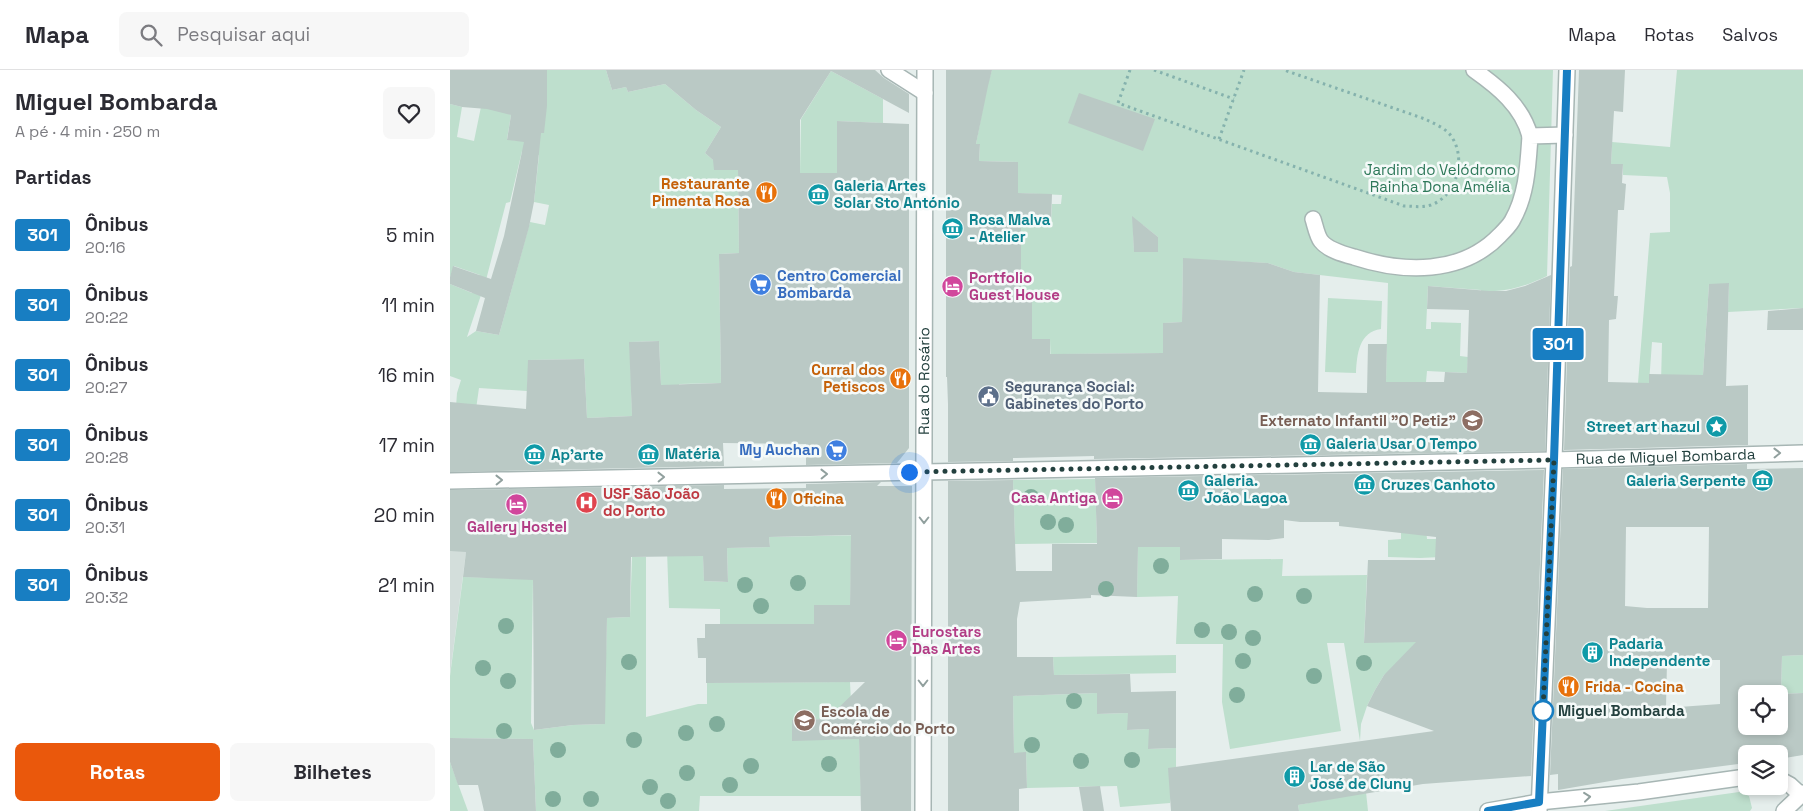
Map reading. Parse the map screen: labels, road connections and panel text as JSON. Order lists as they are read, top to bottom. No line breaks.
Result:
{"streets":{"street":["Rua do Rosário","Rua de Miguel Bombarda"]},"crossings":[["Rua do Rosário","Rua de Miguel Bombarda"]],"one_way":["Rua do Rosário","Rua de Miguel Bombarda"],"parks":["Jardim do Velódromo Rainha Dona Amélia"],"places":{"restaurant":["Restaurante Pimenta Rosa","Curral dos Petiscos","Oficina","Frida - Cocina"],"museum":["Galeria Artes Solar Sto António","Rosa Malva - Atelier","Galeria Usar O Tempo","Matéria","Ap'arte","Galeria Serpente","Cruzes Canhoto","Galeria. João Lagoa"],"supermarket":["Centro Comercial Bombarda","My Auchan"],"hotel":["Portfolio Guest House","Casa Antiga","Gallery Hostel","Eurostars Das Artes"],"public building":["Segurança Social: Gabinetes do Porto"],"school or university":["Externato Infantil \"O Petiz\"","Escola de Comércio do Porto"],"place":["Street art hazul"],"hospital":["USF São João do Porto"],"building":["Padaria Independente","Lar de São José de Cluny"],"other":["Miguel Bombarda"]},"lines":["bus line 301"],"page":{"header":"Mapa","search":"Pesquisar aqui","nav":["Mapa","Rotas","Salvos"],"heading":[["Miguel Bombarda","A pé · 4 min · 250 m"],"Partidas"],"on_map":"301","list":[{"mark":"301","name":"Ônibus","note":"20:16","value":"5 min"},{"mark":"301","name":"Ônibus","note":"20:22","value":"11 min"},{"mark":"301","name":"Ônibus","note":"20:27","value":"16 min"},{"mark":"301","name":"Ônibus","note":"20:28","value":"17 min"},{"mark":"301","name":"Ônibus","note":"20:31","value":"20 min"},{"mark":"301","name":"Ônibus","note":"20:32","value":"21 min"}],"buttons":["Rotas","Bilhetes"]}}
